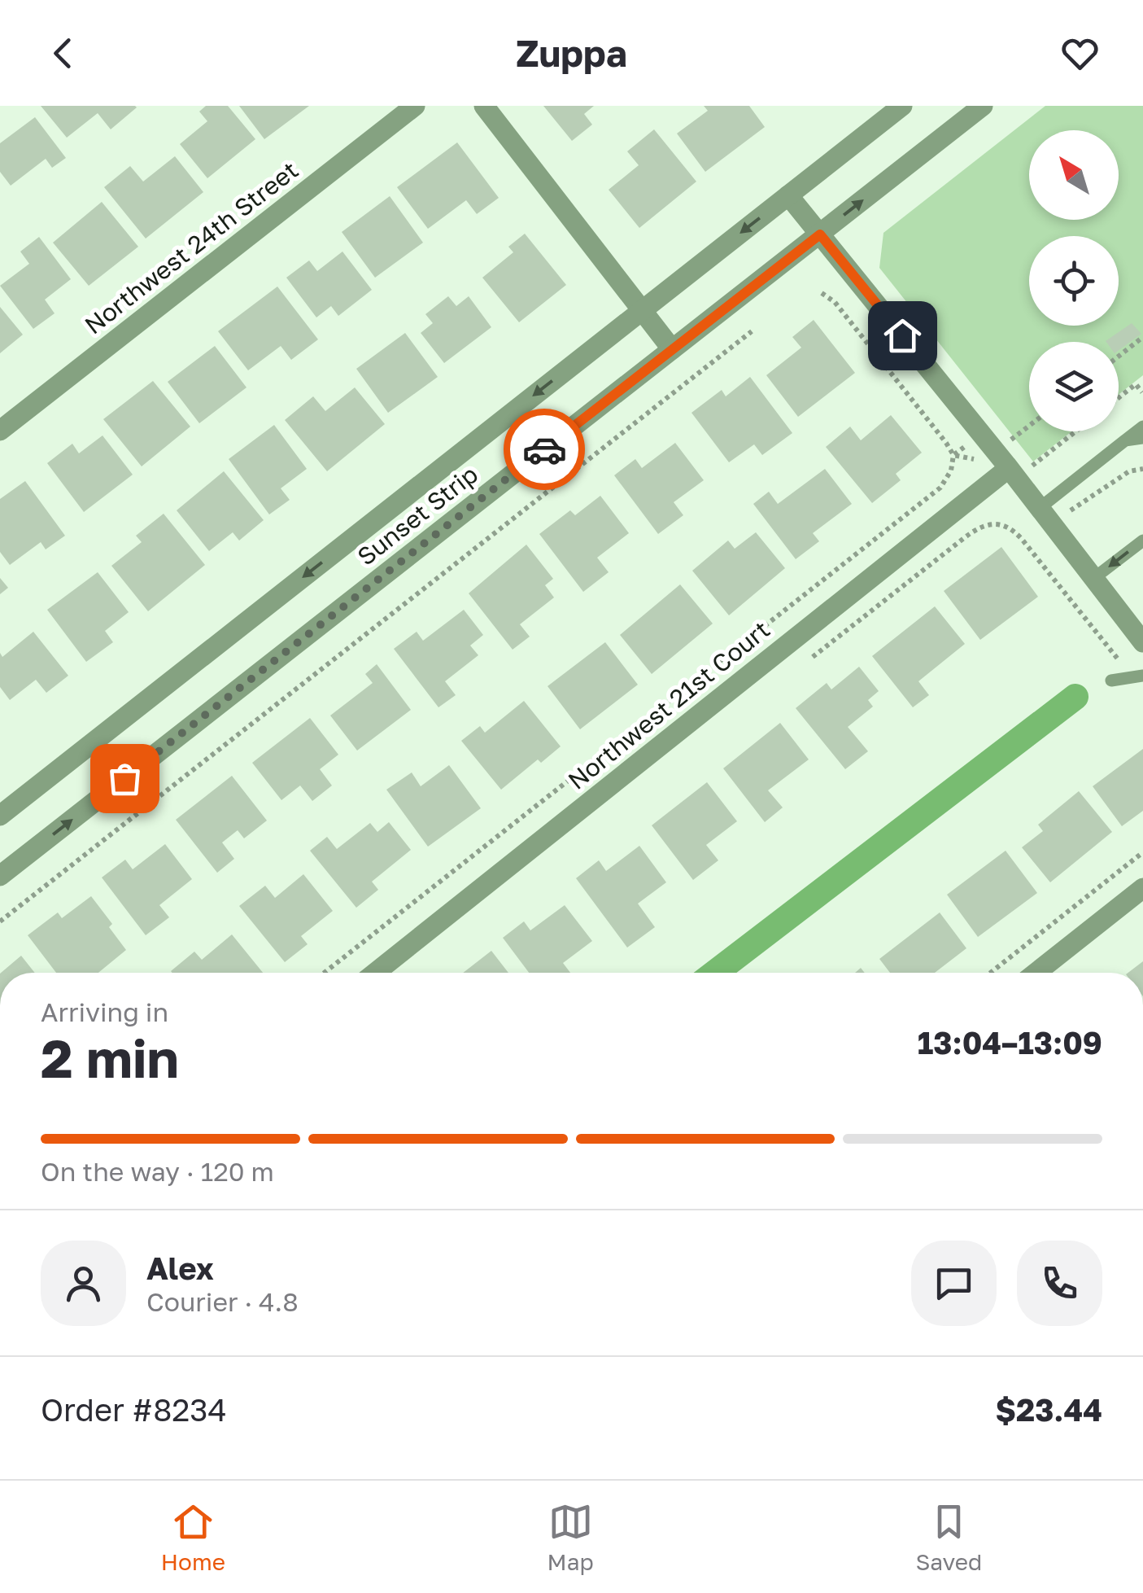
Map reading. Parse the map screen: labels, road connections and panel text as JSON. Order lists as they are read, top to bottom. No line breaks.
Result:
{"streets":{"street":["Northwest 24th Street","Sunset Strip","Northwest 21st Court"]},"north":"top left","page":{"header":"Zuppa","heading":["2 min","Arriving in","13:04–13:09"],"panel":["Alex","Courier · 4.8","Order #8234","$23.44"],"bar":"On the way · 120 m","tabs":["Home","Map","Saved"]}}
